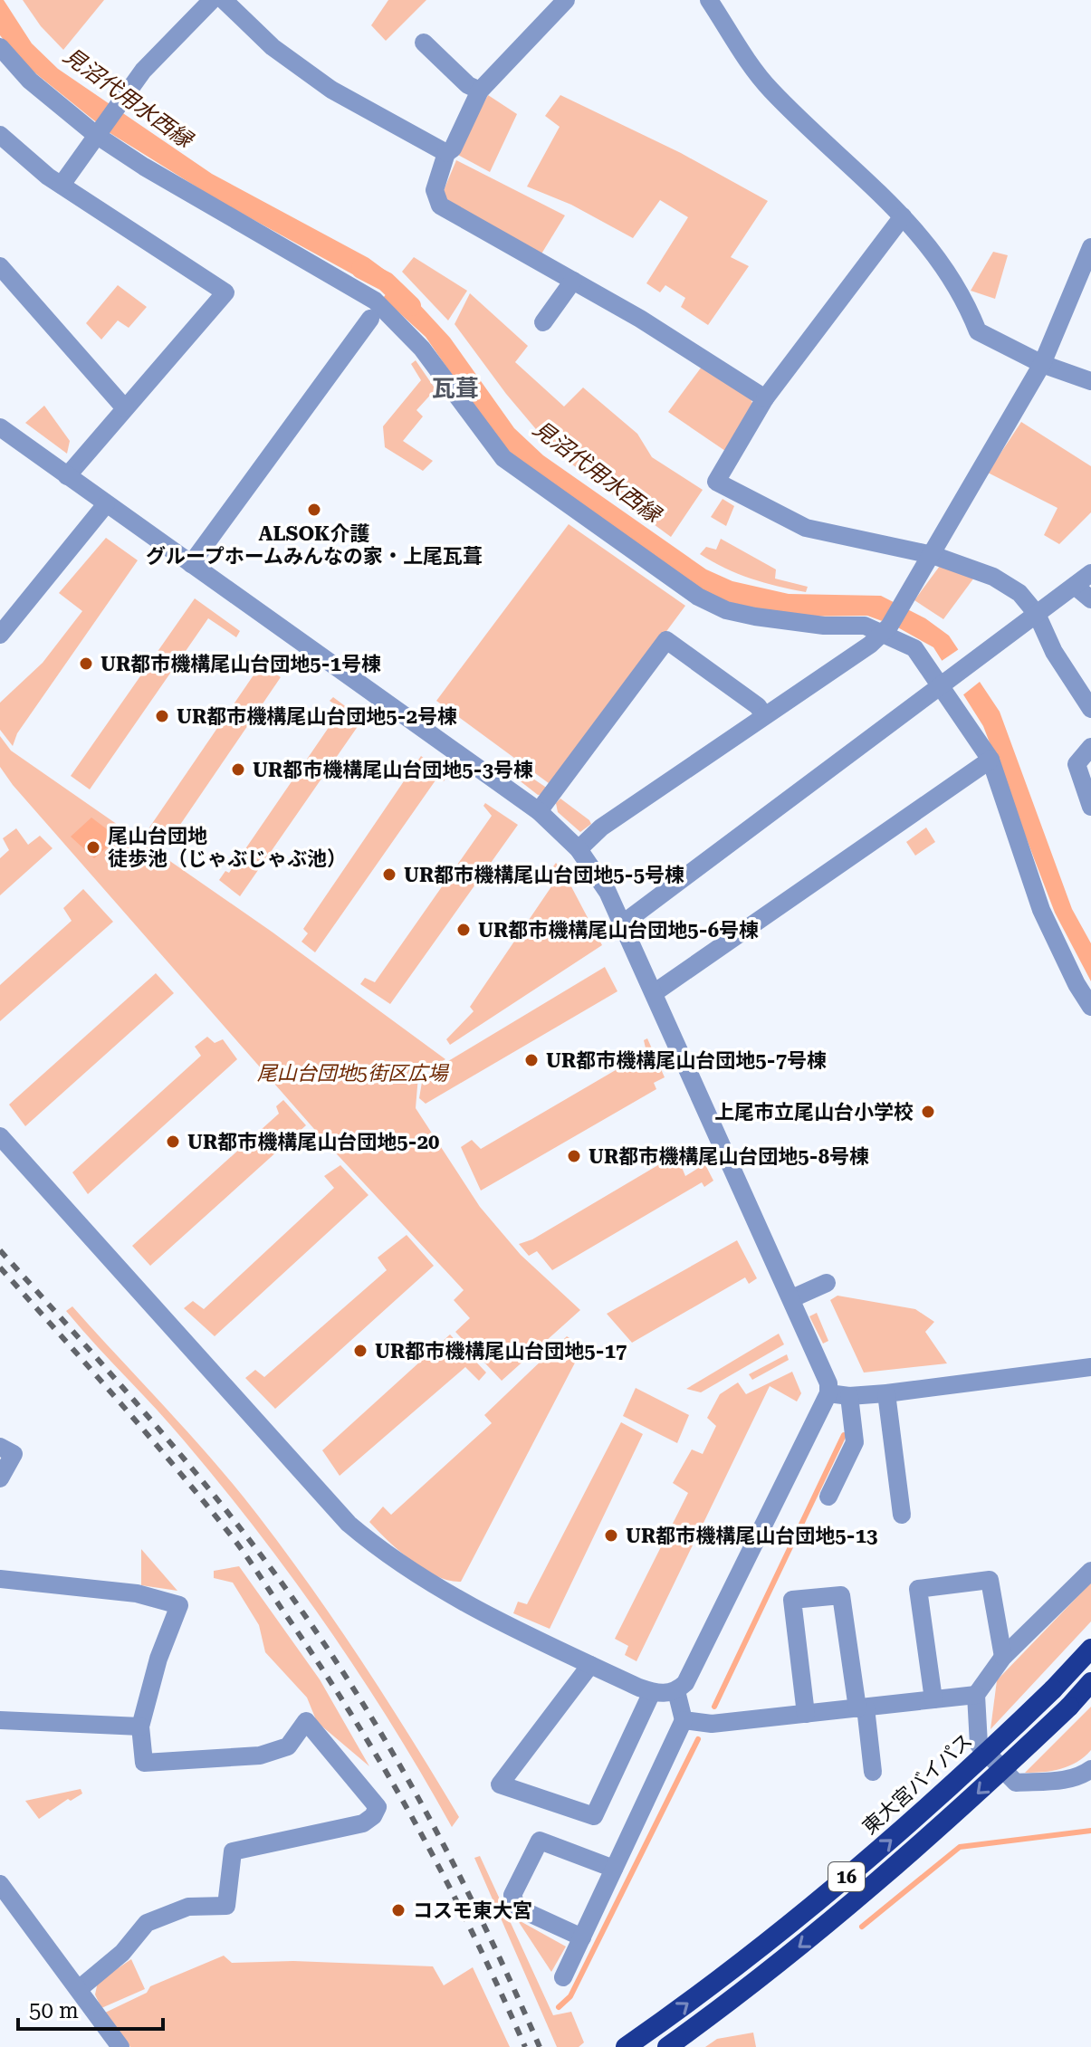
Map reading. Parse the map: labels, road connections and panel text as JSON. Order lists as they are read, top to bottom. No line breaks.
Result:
{"streets":{"highway":["東大宮バイパス","16"]},"districts":["瓦葺"],"water":["見沼代用水西縁"],"parks":["尾山台団地5街区広場"],"places":["ALSOK介護 グループホームみんなの家・上尾瓦葺","UR都市機構尾山台団地5-1号棟","UR都市機構尾山台団地5-2号棟","UR都市機構尾山台団地5-3号棟","尾山台団地 徒歩池（じゃぶじゃぶ池）","UR都市機構尾山台団地5-5号棟","UR都市機構尾山台団地5-6号棟","UR都市機構尾山台団地5-7号棟","上尾市立尾山台小学校","UR都市機構尾山台団地5-20","UR都市機構尾山台団地5-8号棟","UR都市機構尾山台団地5-17","UR都市機構尾山台団地5-13","コスモ東大宮"],"scale_bar":"50 m"}
